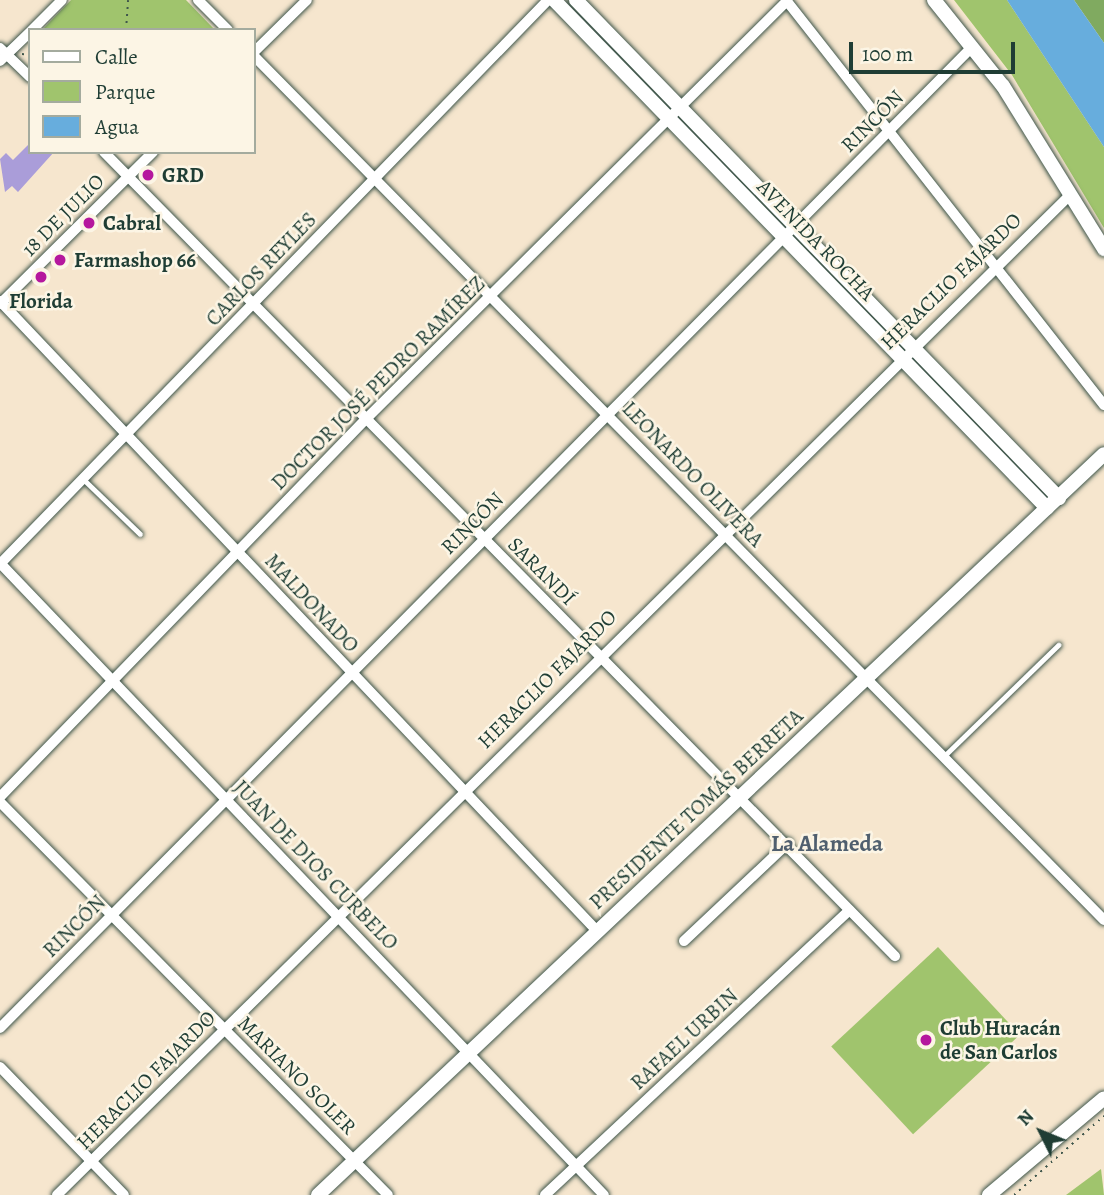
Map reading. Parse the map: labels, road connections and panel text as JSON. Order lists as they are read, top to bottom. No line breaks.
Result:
{"streets":{"street":["RINCÓN","18 DE JULIO","AVENIDA ROCHA","CARLOS REYLES","HERACLIO FAJARDO","DOCTOR JOSÉ PEDRO RAMÍREZ","LEONARDO OLIVERA","SARANDÍ","MALDONADO","PRESIDENTE TOMÁS BERRETA","JUAN DE DIOS CURBELO","RAFAEL URBIN","MARIANO SOLER"]},"crossings":[["RINCÓN","AVENIDA ROCHA"],["RINCÓN","LEONARDO OLIVERA"],["RINCÓN","SARANDÍ"],["RINCÓN","MALDONADO"],["RINCÓN","JUAN DE DIOS CURBELO"],["RINCÓN","MARIANO SOLER"],["18 DE JULIO","SARANDÍ"],["18 DE JULIO","MALDONADO"],["AVENIDA ROCHA","HERACLIO FAJARDO"],["AVENIDA ROCHA","DOCTOR JOSÉ PEDRO RAMÍREZ"],["AVENIDA ROCHA","PRESIDENTE TOMÁS BERRETA"],["CARLOS REYLES","LEONARDO OLIVERA"],["CARLOS REYLES","SARANDÍ"],["CARLOS REYLES","MALDONADO"],["CARLOS REYLES","JUAN DE DIOS CURBELO"],["HERACLIO FAJARDO","LEONARDO OLIVERA"],["HERACLIO FAJARDO","SARANDÍ"],["HERACLIO FAJARDO","MALDONADO"],["HERACLIO FAJARDO","JUAN DE DIOS CURBELO"],["HERACLIO FAJARDO","MARIANO SOLER"],["DOCTOR JOSÉ PEDRO RAMÍREZ","LEONARDO OLIVERA"],["DOCTOR JOSÉ PEDRO RAMÍREZ","SARANDÍ"],["DOCTOR JOSÉ PEDRO RAMÍREZ","MALDONADO"],["DOCTOR JOSÉ PEDRO RAMÍREZ","JUAN DE DIOS CURBELO"],["DOCTOR JOSÉ PEDRO RAMÍREZ","MARIANO SOLER"],["LEONARDO OLIVERA","PRESIDENTE TOMÁS BERRETA"],["SARANDÍ","PRESIDENTE TOMÁS BERRETA"],["SARANDÍ","RAFAEL URBIN"],["MALDONADO","PRESIDENTE TOMÁS BERRETA"],["PRESIDENTE TOMÁS BERRETA","JUAN DE DIOS CURBELO"],["PRESIDENTE TOMÁS BERRETA","MARIANO SOLER"],["JUAN DE DIOS CURBELO","RAFAEL URBIN"]],"districts":["La Alameda"],"places":["GRD","Cabral","Farmashop 66","Florida","Club Huracán de San Carlos"],"legend":["Calle","Parque","Agua"],"scale_bar":"100 m","north":"top left"}
